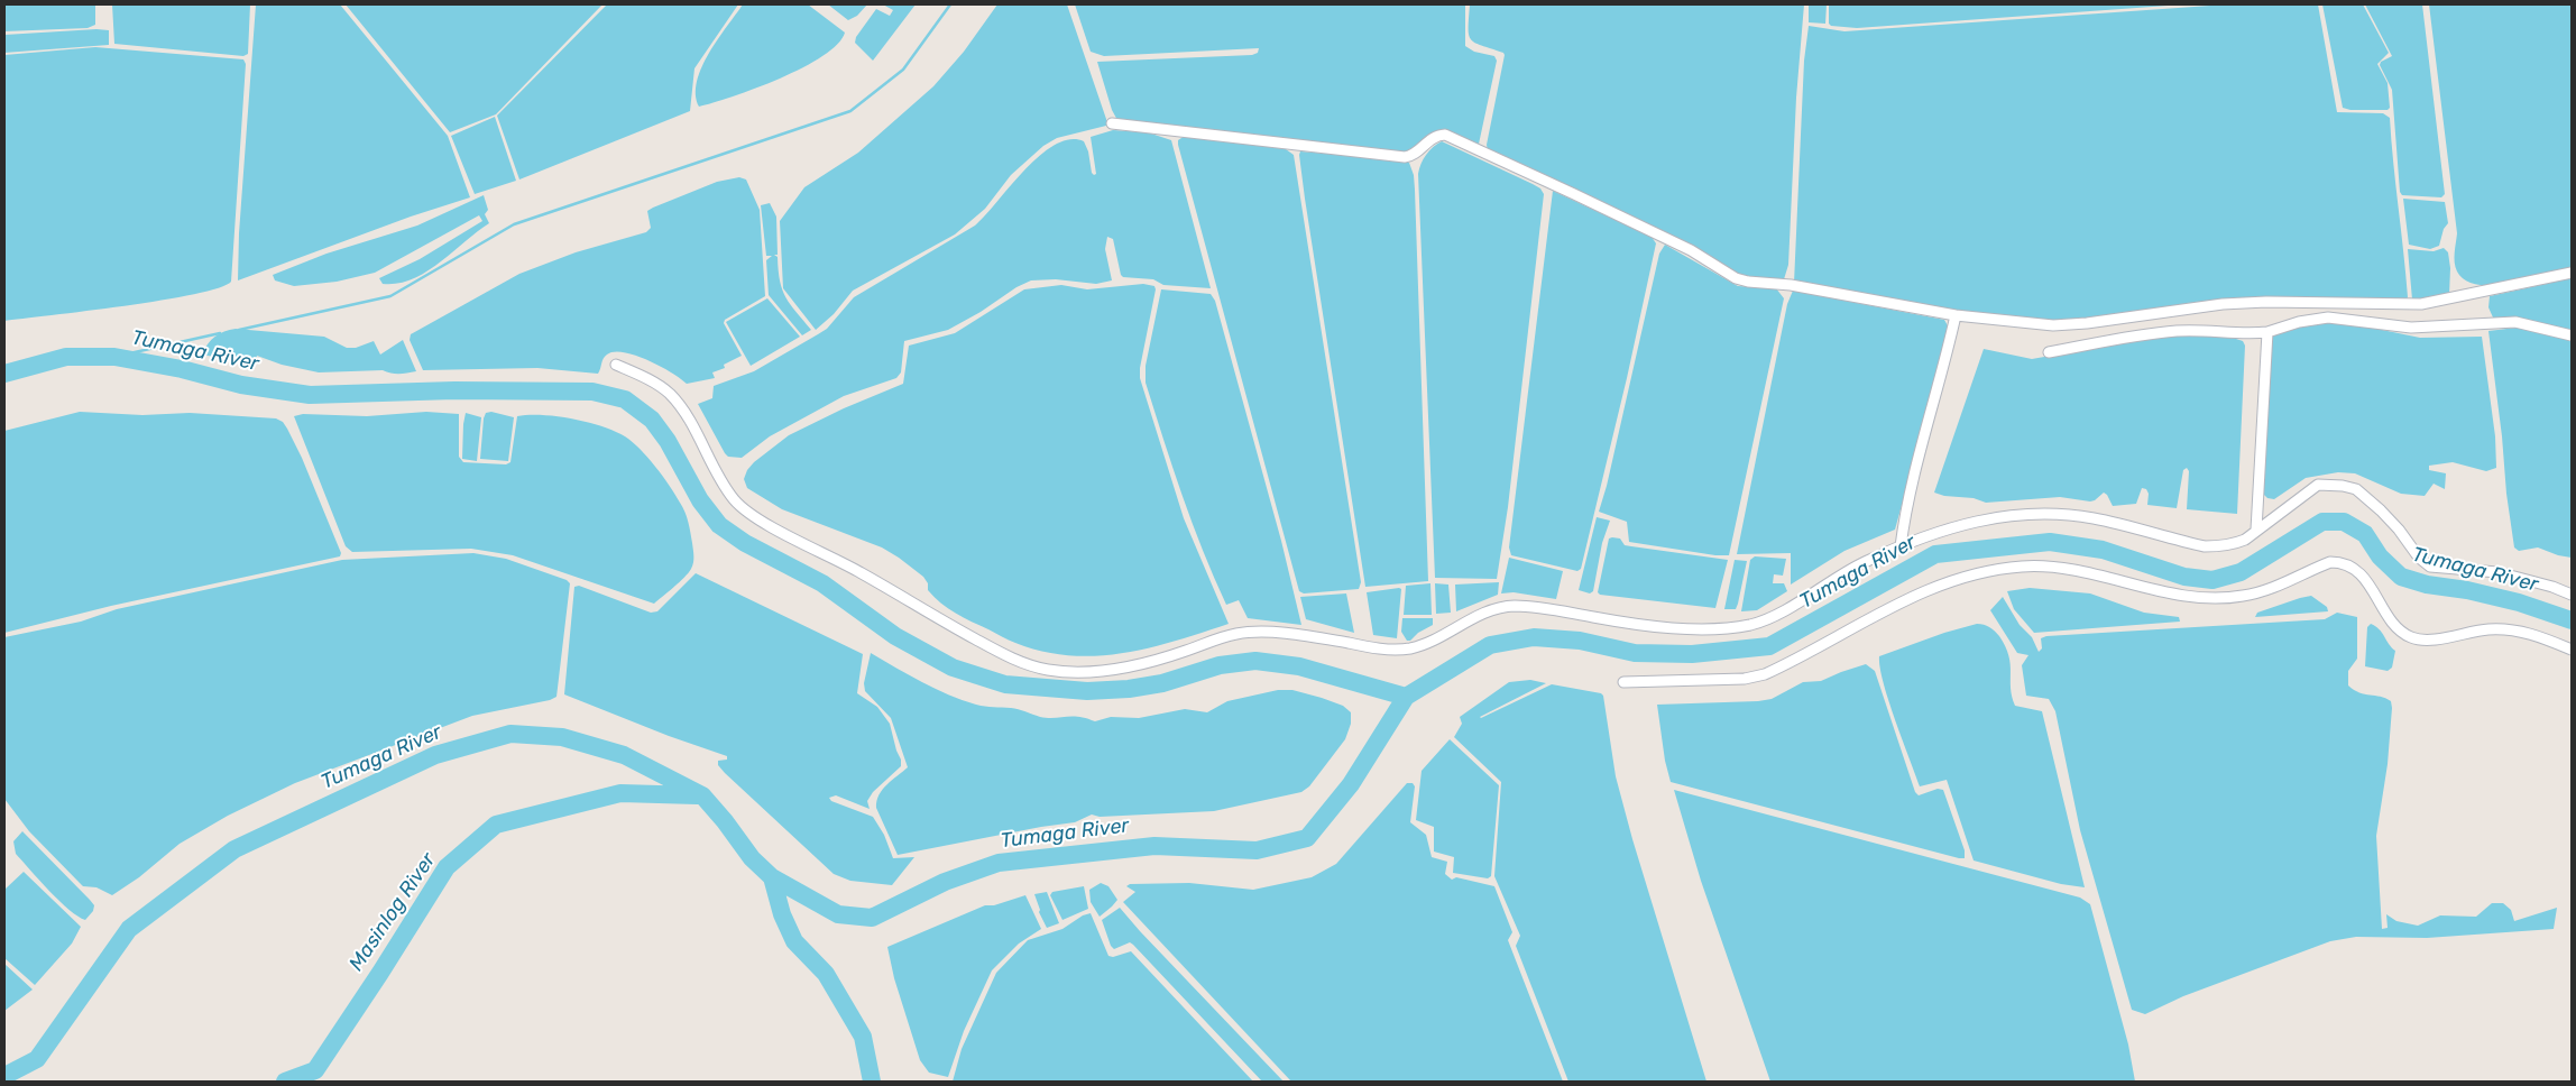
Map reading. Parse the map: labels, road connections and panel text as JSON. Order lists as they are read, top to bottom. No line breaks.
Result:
{"water":["Tumaga River","Masinlog River"]}
